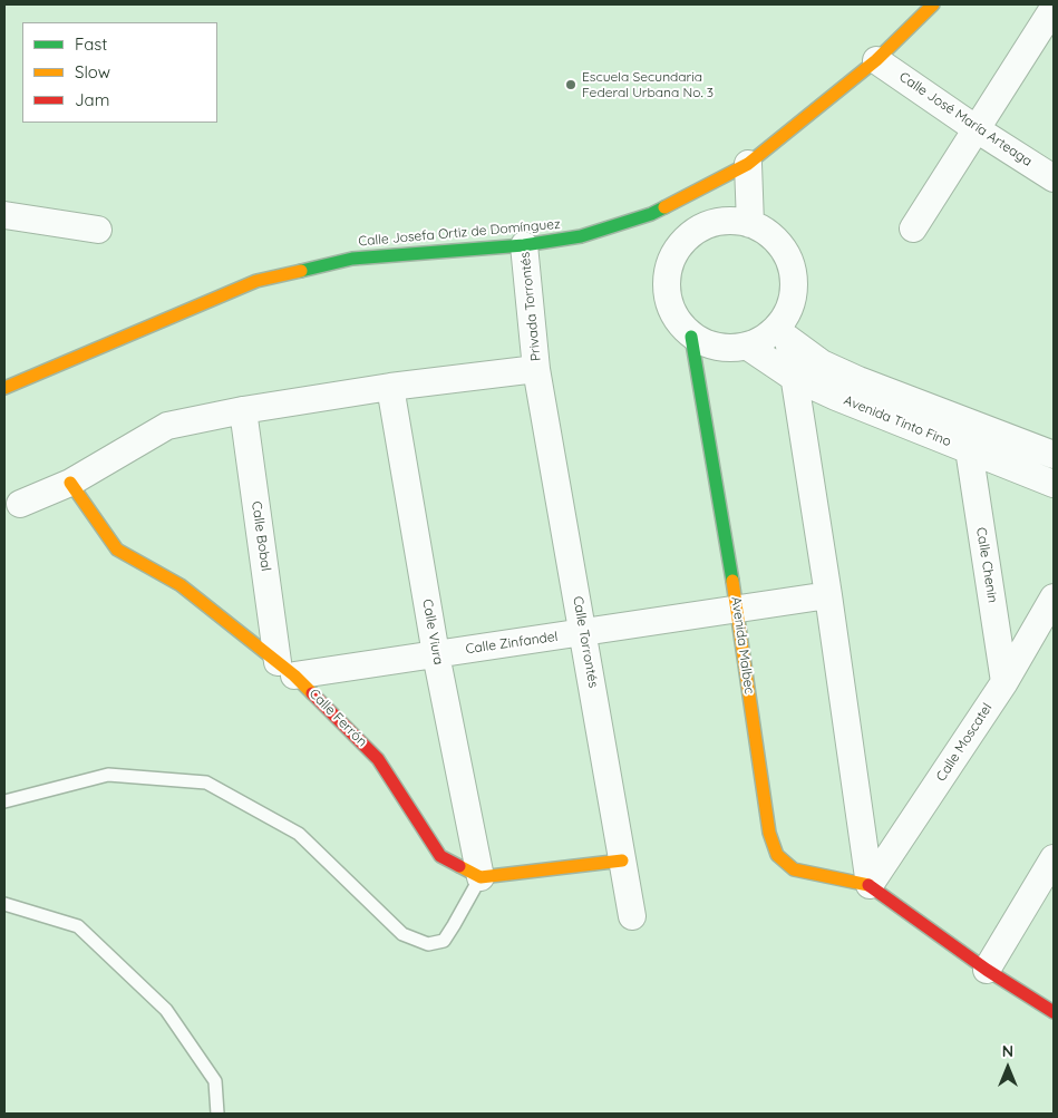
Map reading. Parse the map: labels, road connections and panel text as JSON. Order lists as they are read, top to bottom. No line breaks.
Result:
{"streets":{"street":["Calle José María Arteaga","Calle Josefa Ortiz de Domínguez","Privada Torrontés","Avenida Tinto Fino","Calle Bobal","Calle Chenin","Calle Viura","Calle Torrontés","Calle Zinfandel","Avenida Malbec","Calle Ferrón","Calle Moscatel"]},"crossings":[["Calle José María Arteaga","Calle Josefa Ortiz de Domínguez"],["Calle Josefa Ortiz de Domínguez","Privada Torrontés"],["Privada Torrontés","Calle Torrontés"],["Avenida Tinto Fino","Calle Chenin"],["Avenida Tinto Fino","Avenida Malbec"],["Calle Bobal","Calle Zinfandel"],["Calle Bobal","Calle Ferrón"],["Calle Chenin","Calle Moscatel"],["Calle Viura","Calle Zinfandel"],["Calle Viura","Calle Ferrón"],["Calle Torrontés","Calle Zinfandel"],["Calle Zinfandel","Avenida Malbec"],["Calle Zinfandel","Calle Ferrón"],["Avenida Malbec","Calle Moscatel"]],"places":["Escuela Secundaria Federal Urbana No. 3"],"legend":["Fast","Slow","Jam"],"north":"top"}
